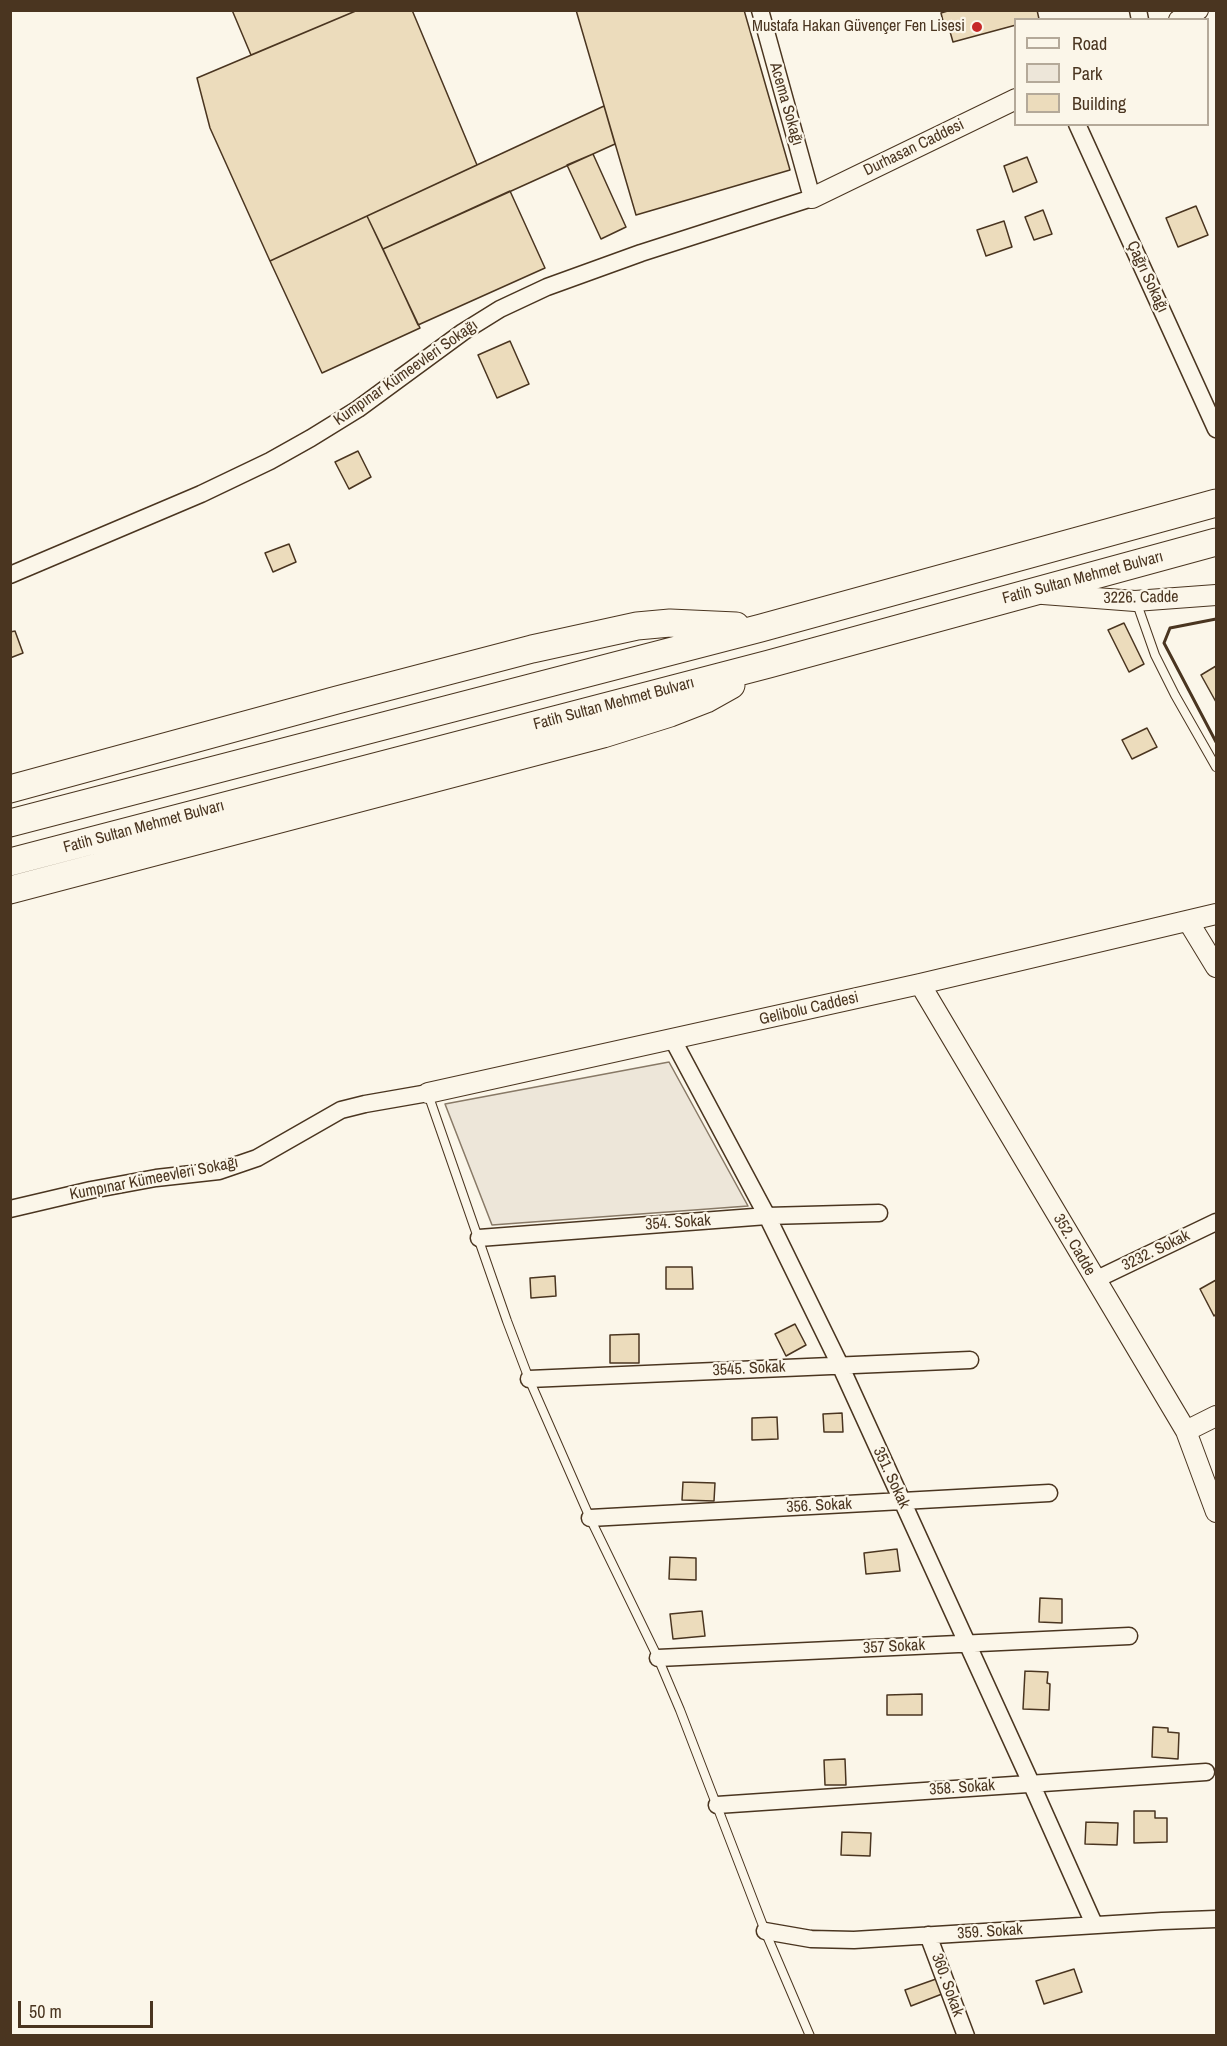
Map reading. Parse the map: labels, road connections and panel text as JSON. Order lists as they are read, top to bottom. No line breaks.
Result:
{"streets":{"highway":["Fatih Sultan Mehmet Bulvarı"],"street":["Acema Sokağı","Durhasan Caddesi","Çağrı Sokağı","Kumpınar Kümeevleri Sokağı","3226. Cadde","Gelibolu Caddesi","354. Sokak","352. Cadde","3232. Sokak","3545. Sokak","351. Sokak","356. Sokak","357 Sokak","358. Sokak","359. Sokak","360. Sokak"]},"crossings":[["Acema Sokağı","Durhasan Caddesi"],["Acema Sokağı","Kumpınar Kümeevleri Sokağı"],["Durhasan Caddesi","Kumpınar Kümeevleri Sokağı"],["Kumpınar Kümeevleri Sokağı","Gelibolu Caddesi"],["Fatih Sultan Mehmet Bulvarı","3226. Cadde"],["Gelibolu Caddesi","352. Cadde"],["Gelibolu Caddesi","351. Sokak"],["354. Sokak","351. Sokak"],["352. Cadde","3232. Sokak"],["3545. Sokak","351. Sokak"],["351. Sokak","356. Sokak"],["351. Sokak","357 Sokak"],["351. Sokak","358. Sokak"],["351. Sokak","359. Sokak"],["359. Sokak","360. Sokak"]],"places":["Mustafa Hakan Güvençer Fen Lisesi"],"legend":["Road","Park","Building"],"scale_bar":"50 m"}
